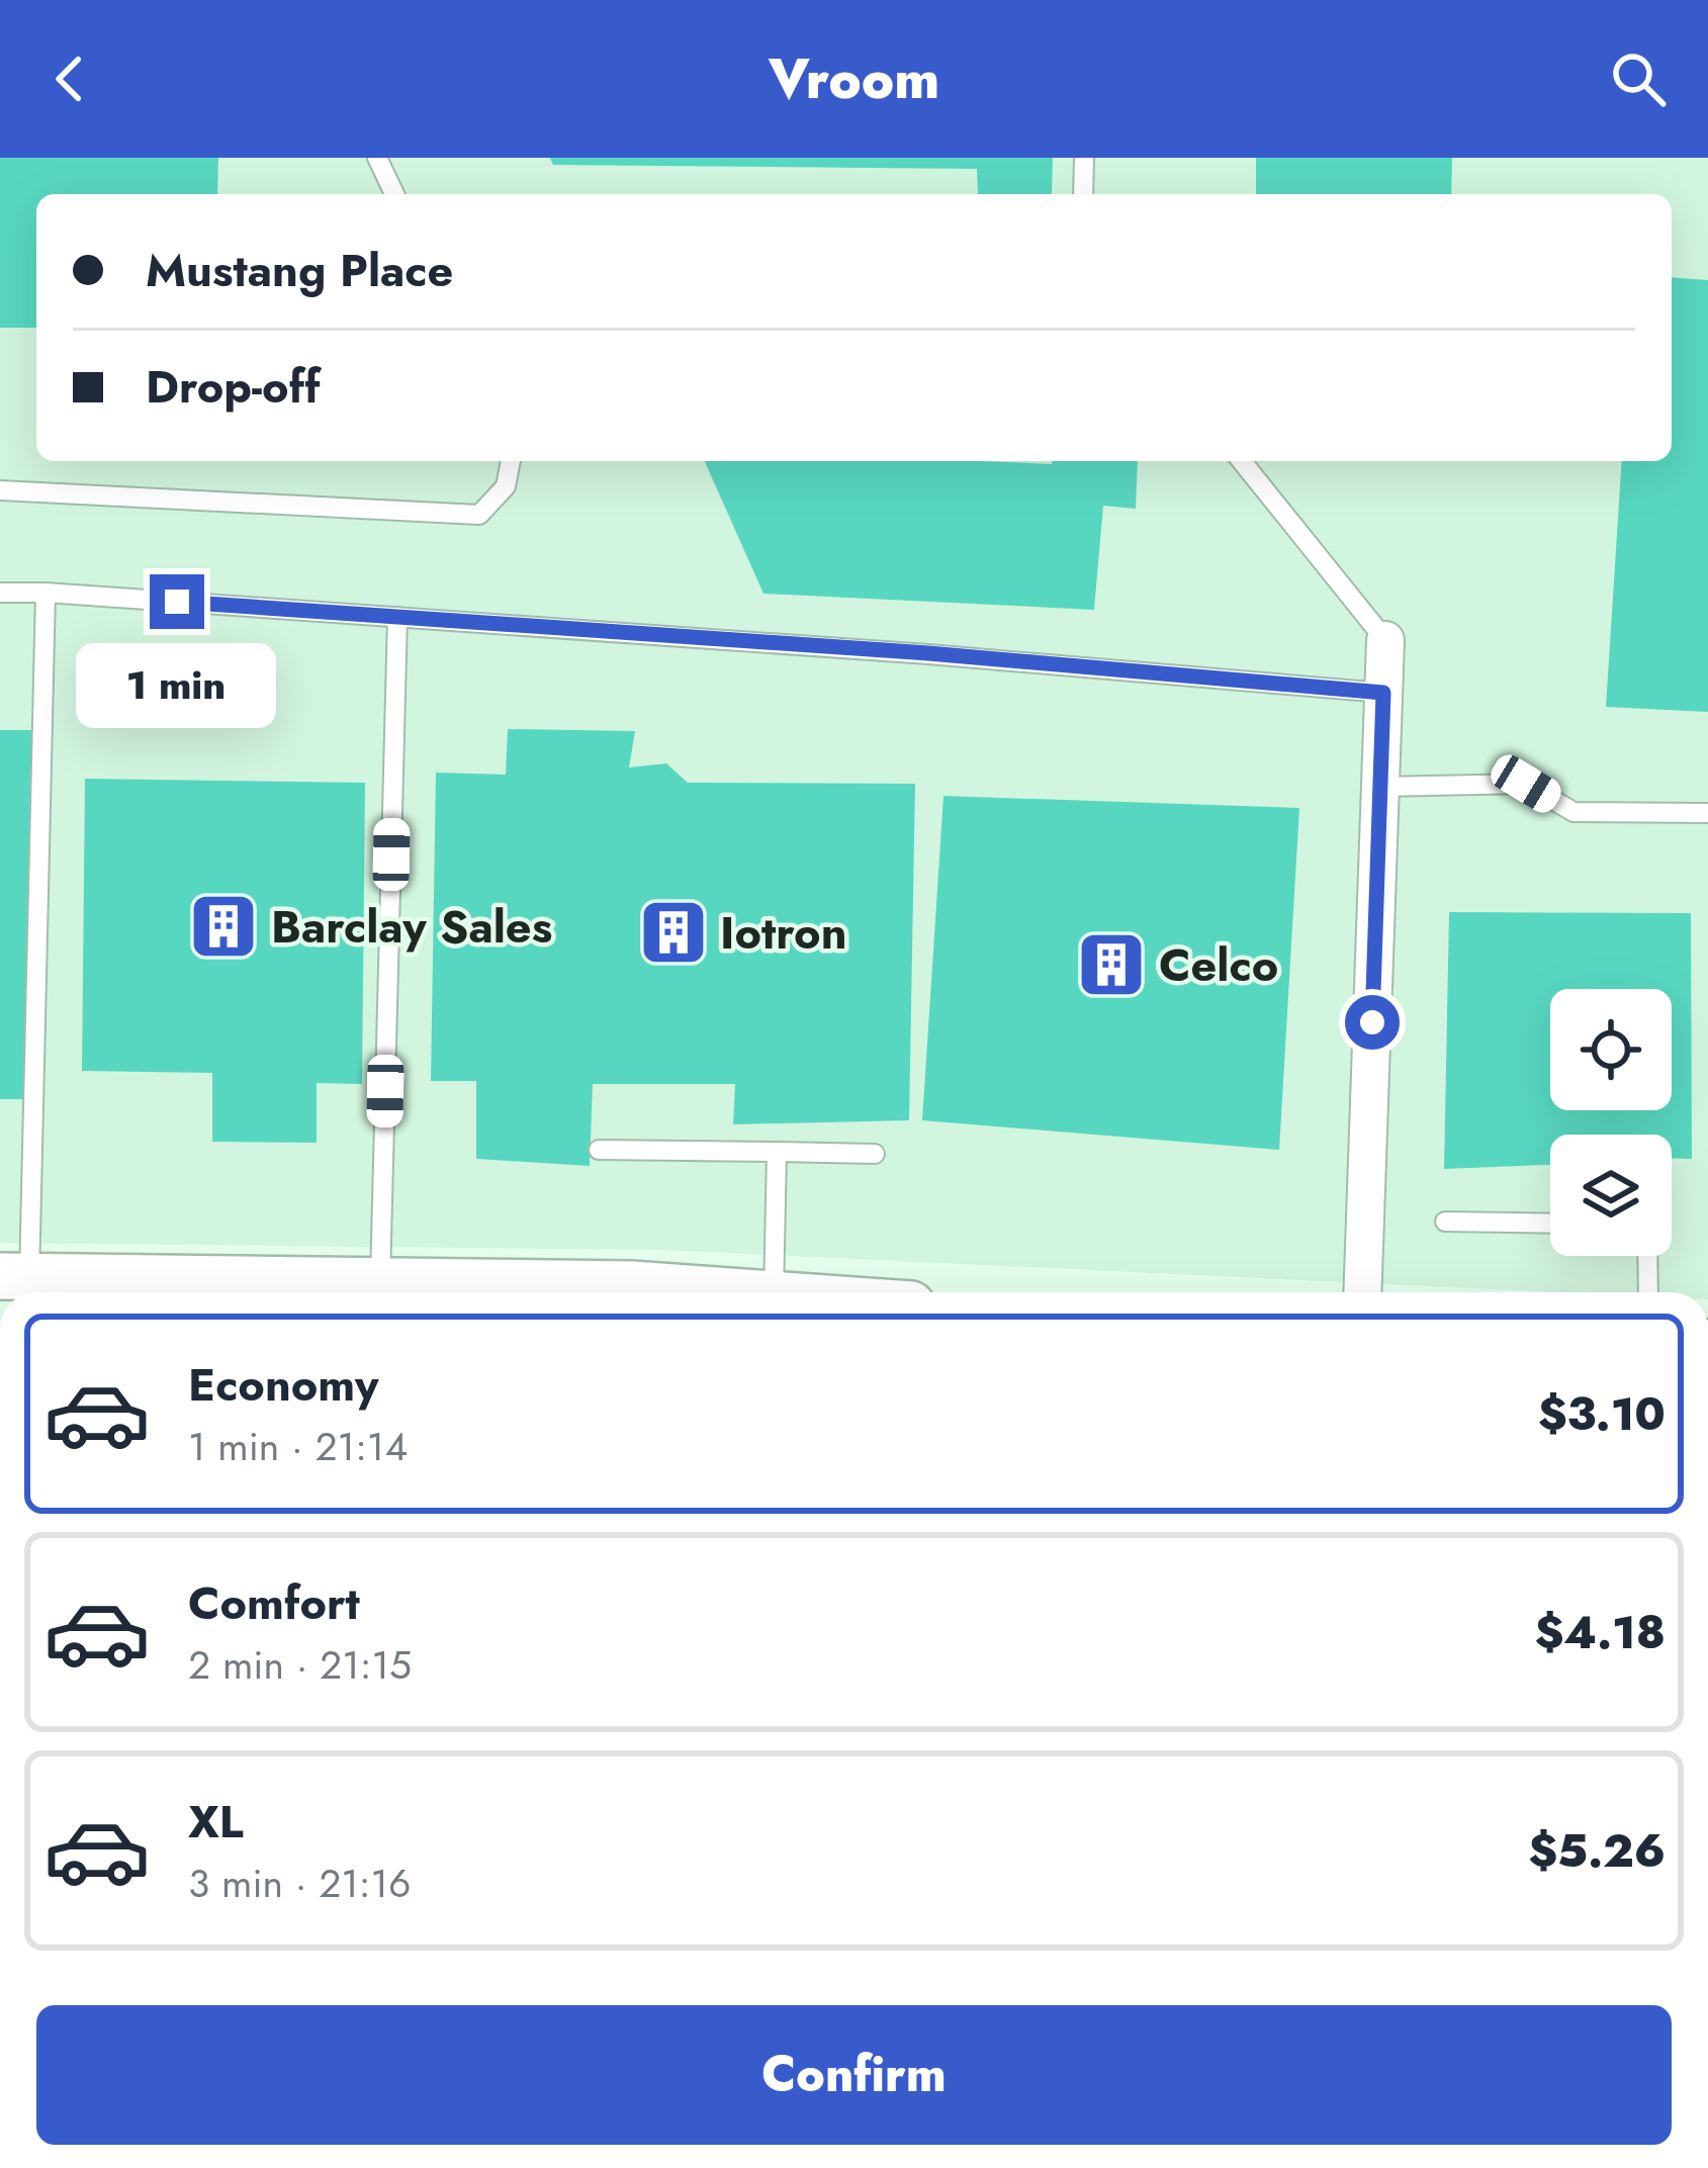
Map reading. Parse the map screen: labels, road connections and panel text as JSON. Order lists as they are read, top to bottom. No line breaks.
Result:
{"places":{"building":["Barclay Sales","Iotron","Celco"]},"page":{"header":"Vroom","banner":["Mustang Place","Drop-off"],"bubble":"1 min","list":[{"name":"Economy","note":"1 min · 21:14","value":"$3.10"},{"name":"Comfort","note":"2 min · 21:15","value":"$4.18"},{"name":"XL","note":"3 min · 21:16","value":"$5.26"}],"buttons":"Confirm"}}
